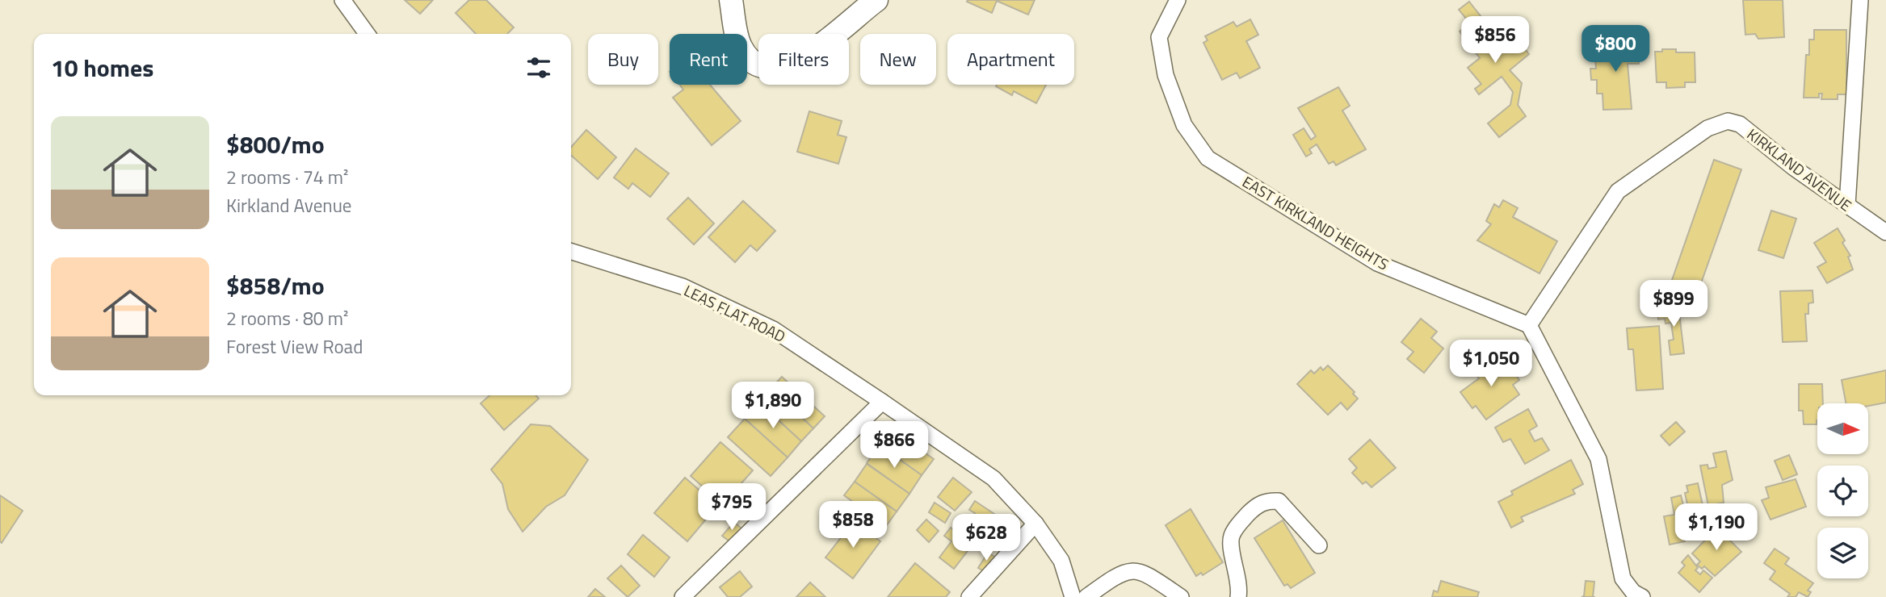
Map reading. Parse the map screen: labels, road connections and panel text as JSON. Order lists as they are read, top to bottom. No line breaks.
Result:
{"streets":{"street":["KIRKLAND AVENUE","EAST KIRKLAND HEIGHTS","LEAS FLAT ROAD"]},"crossings":[["KIRKLAND AVENUE","EAST KIRKLAND HEIGHTS"]],"north":"right","page":{"price":["$856","$800","$899","$1,050","$1,890","$866","$795","$858","$1,190","$628"],"chip":["Buy","Rent","Filters","New","Apartment"],"heading":"10 homes","list":[{"name":"$800/mo","note":"2 rooms · 74 m² · Kirkland Avenue"},{"name":"$858/mo","note":"2 rooms · 80 m² · Forest View Road"}]}}
